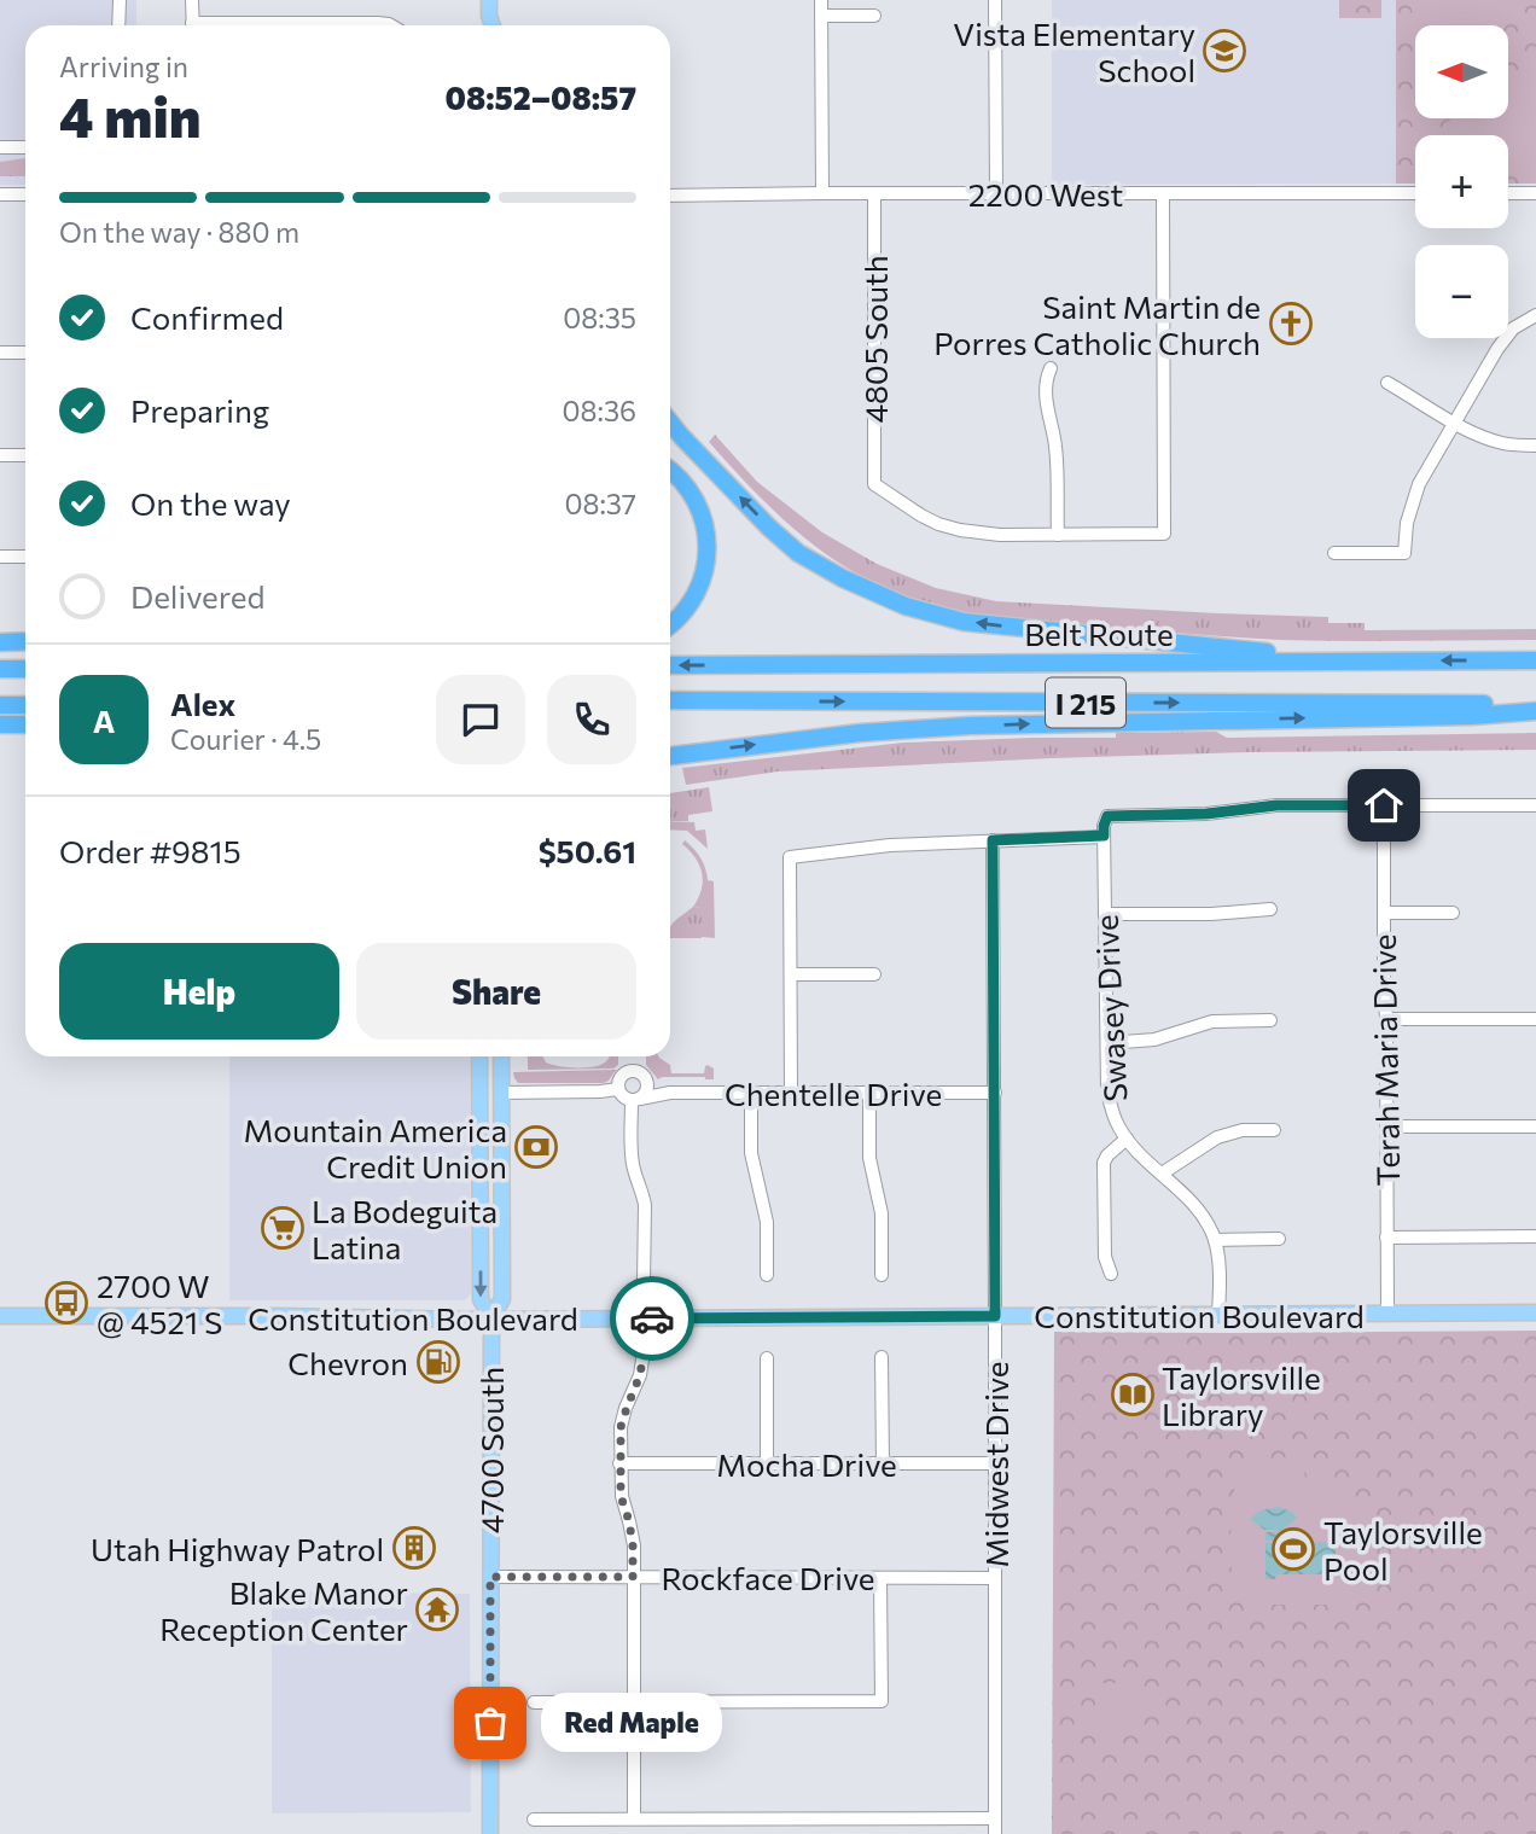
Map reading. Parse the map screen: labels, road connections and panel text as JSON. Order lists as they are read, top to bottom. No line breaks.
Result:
{"streets":{"highway":["Belt Route","I 215"],"main road":["Constitution Boulevard","4700 South"],"street":["2200 West","4805 South","Swasey Drive","Terah Maria Drive","Chentelle Drive","Mocha Drive","Midwest Drive","Rockface Drive"]},"crossings":[["2200 West","4805 South"],["Swasey Drive","Terah Maria Drive"],["Swasey Drive","Constitution Boulevard"],["Terah Maria Drive","Constitution Boulevard"],["Chentelle Drive","Midwest Drive"],["Constitution Boulevard","4700 South"],["Constitution Boulevard","Midwest Drive"],["4700 South","Rockface Drive"],["Mocha Drive","Midwest Drive"],["Midwest Drive","Rockface Drive"]],"places":{"school or university":["Vista Elementary School"],"church":["Saint Martin de Porres Catholic Church"],"bank":["Mountain America Credit Union"],"supermarket":["La Bodeguita Latina"],"bus stop":["2700 W @ 4521 S"],"fuel station":["Chevron"],"library":["Taylorsville Library"],"building":["Utah Highway Patrol"],"sports":["Taylorsville Pool"],"temple":["Blake Manor Reception Center"],"other":["Red Maple"]},"north":"left","page":{"map_buttons":["+","−"],"heading":["4 min","Arriving in","08:52–08:57"],"panel":["Alex","Courier · 4.5","Order #9815","$50.61"],"bar":"On the way · 880 m","list":[["Confirmed","08:35"],["Preparing","08:36"],["On the way","08:37"],"Delivered"],"round":"A","buttons":["Help","Share"],"bubble":"Red Maple"}}
